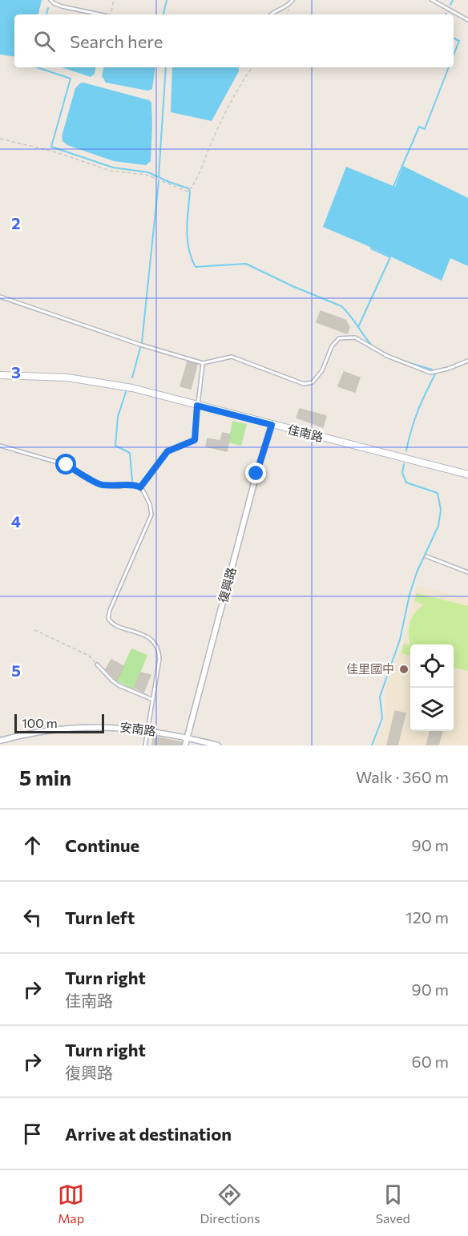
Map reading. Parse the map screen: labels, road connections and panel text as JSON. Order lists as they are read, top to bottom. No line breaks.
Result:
{"streets":{"street":["佳南路","復興路","安南路"]},"crossings":[["佳南路","復興路"],["復興路","安南路"]],"places":["佳里國中"],"scale_bar":"100 m","page":{"search":"Search here","scale":"100 m","heading":["5 min","Walk · 360 m"],"list":[["Continue","90 m"],["Turn left","120 m"],["Turn right","佳南路","90 m"],["Turn right","復興路","60 m"],"Arrive at destination"],"nav":["Map","Directions","Saved"]},"grid":{"rows":["2","3","4","5"]}}
